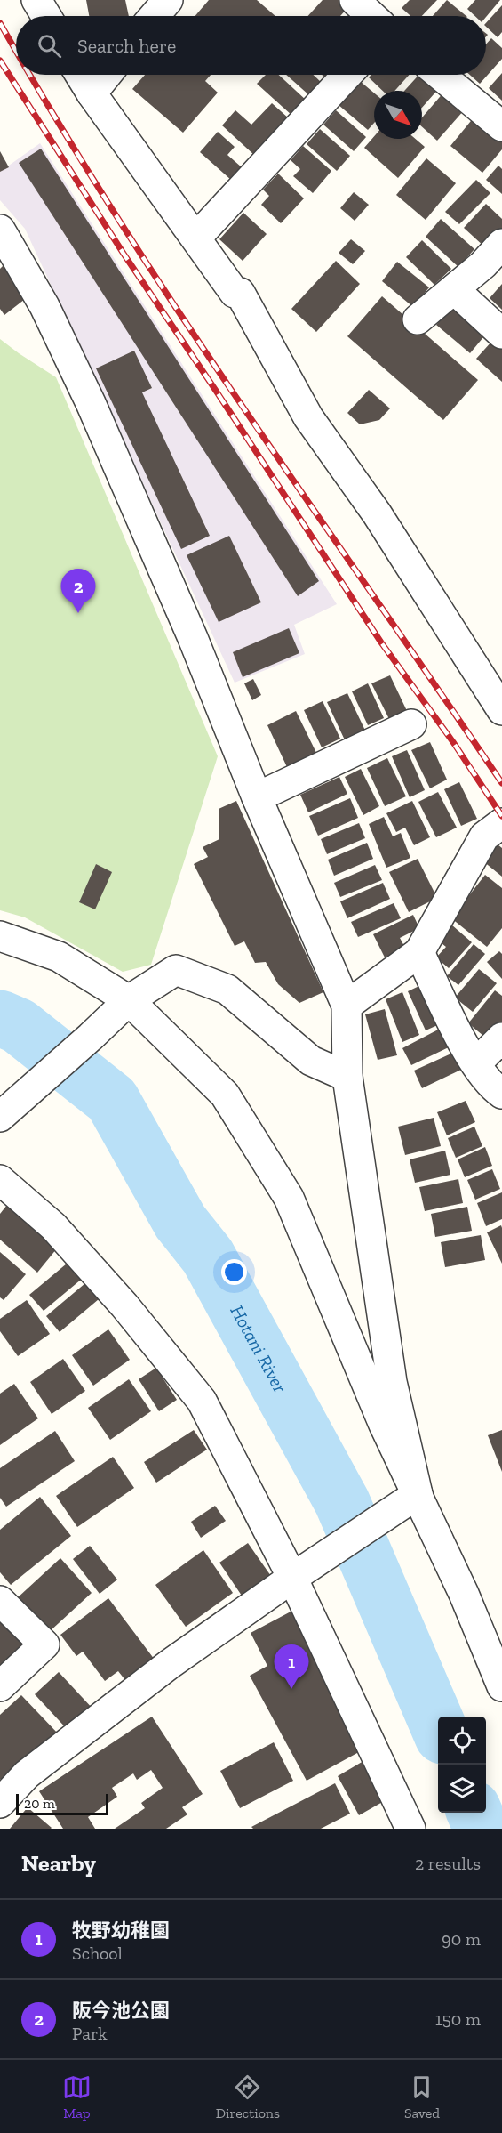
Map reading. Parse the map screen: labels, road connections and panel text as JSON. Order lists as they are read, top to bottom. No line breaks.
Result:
{"water":["Hotani River"],"scale_bar":"20 m","north":"bottom right","page":{"search":"Search here","pins":["2","1"],"scale":"20 m","heading":["Nearby","2 results"],"list":[{"mark":"1","name":"牧野幼稚園","note":"School","value":"90 m"},{"mark":"2","name":"阪今池公園","note":"Park","value":"150 m"}],"nav":["Map","Directions","Saved"]}}
